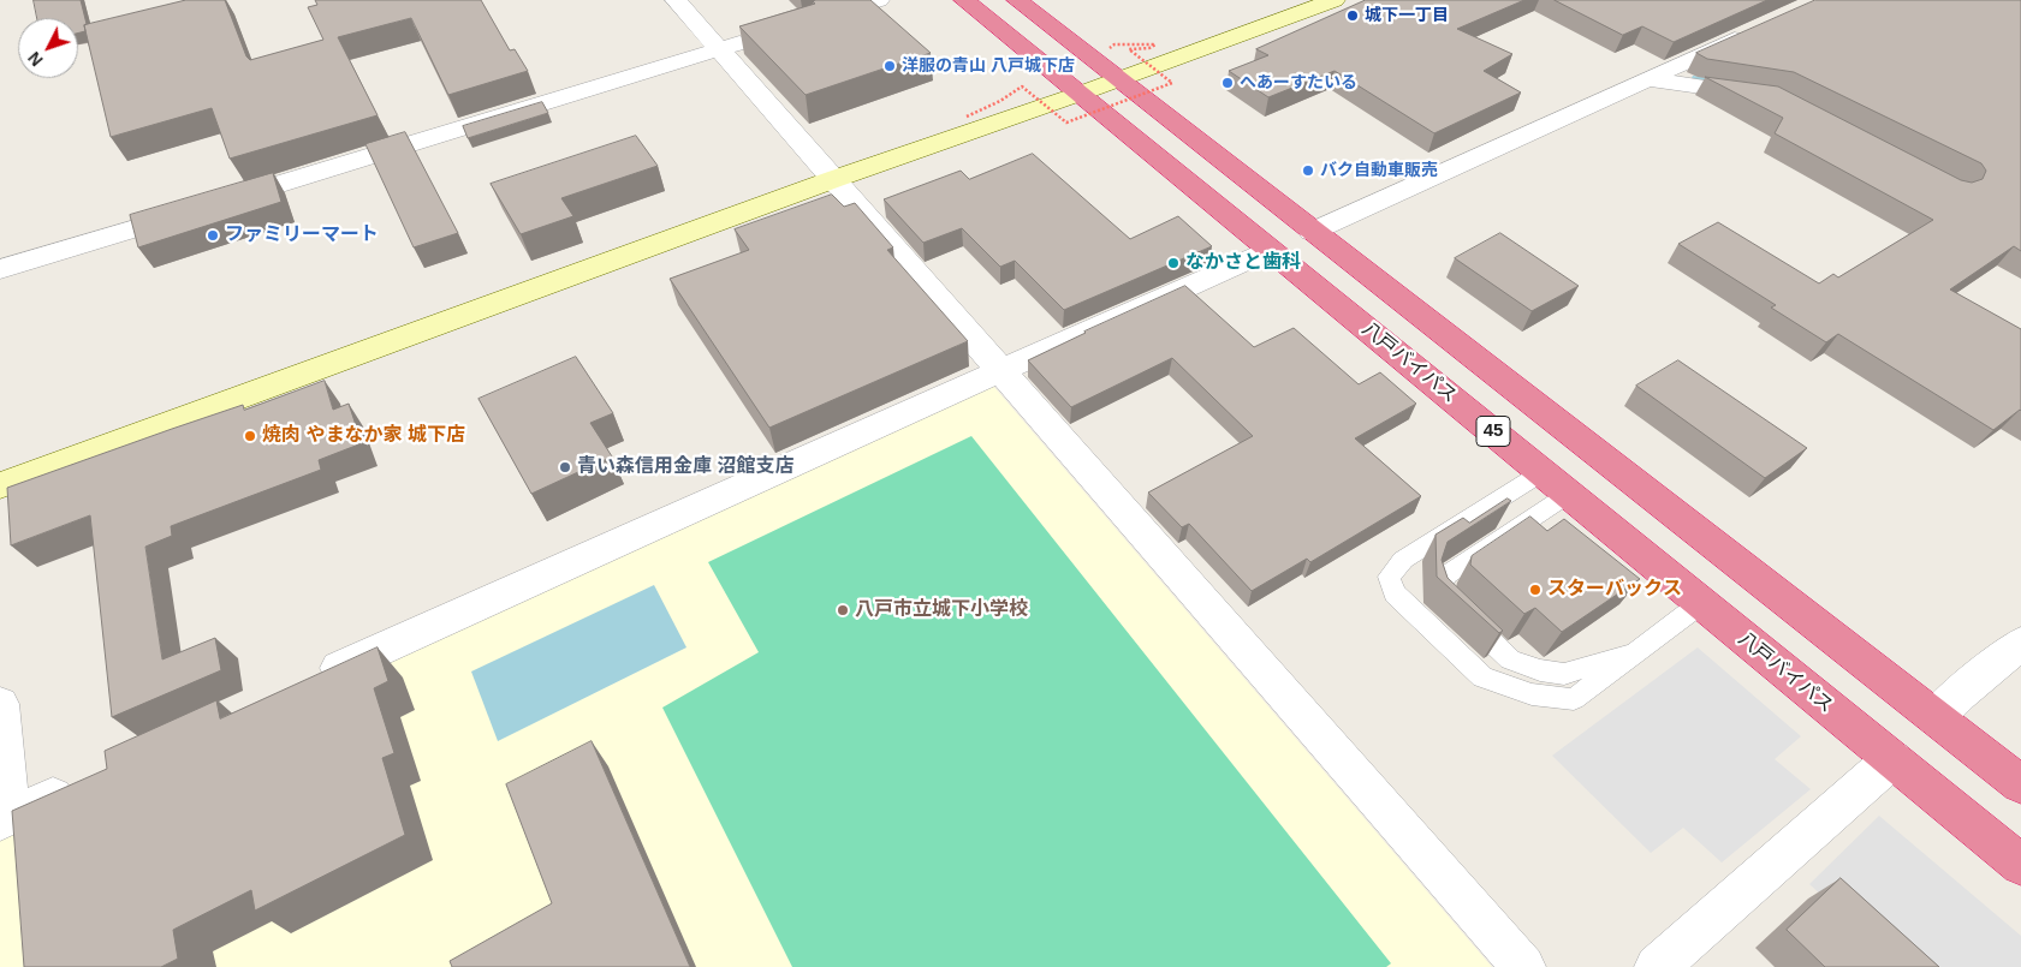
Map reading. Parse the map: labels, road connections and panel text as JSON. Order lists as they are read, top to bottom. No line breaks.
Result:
{"streets":{"highway":["八戸バイパス","45"]},"places":["城下一丁目","洋服の青山 八戸城下店","へあーすたいる","バク自動車販売","ファミリーマート","なかさと歯科","焼肉 やまなか家 城下店","青い森信用金庫 沼館支店","スターバックス","八戸市立城下小学校"],"north":"bottom left"}
